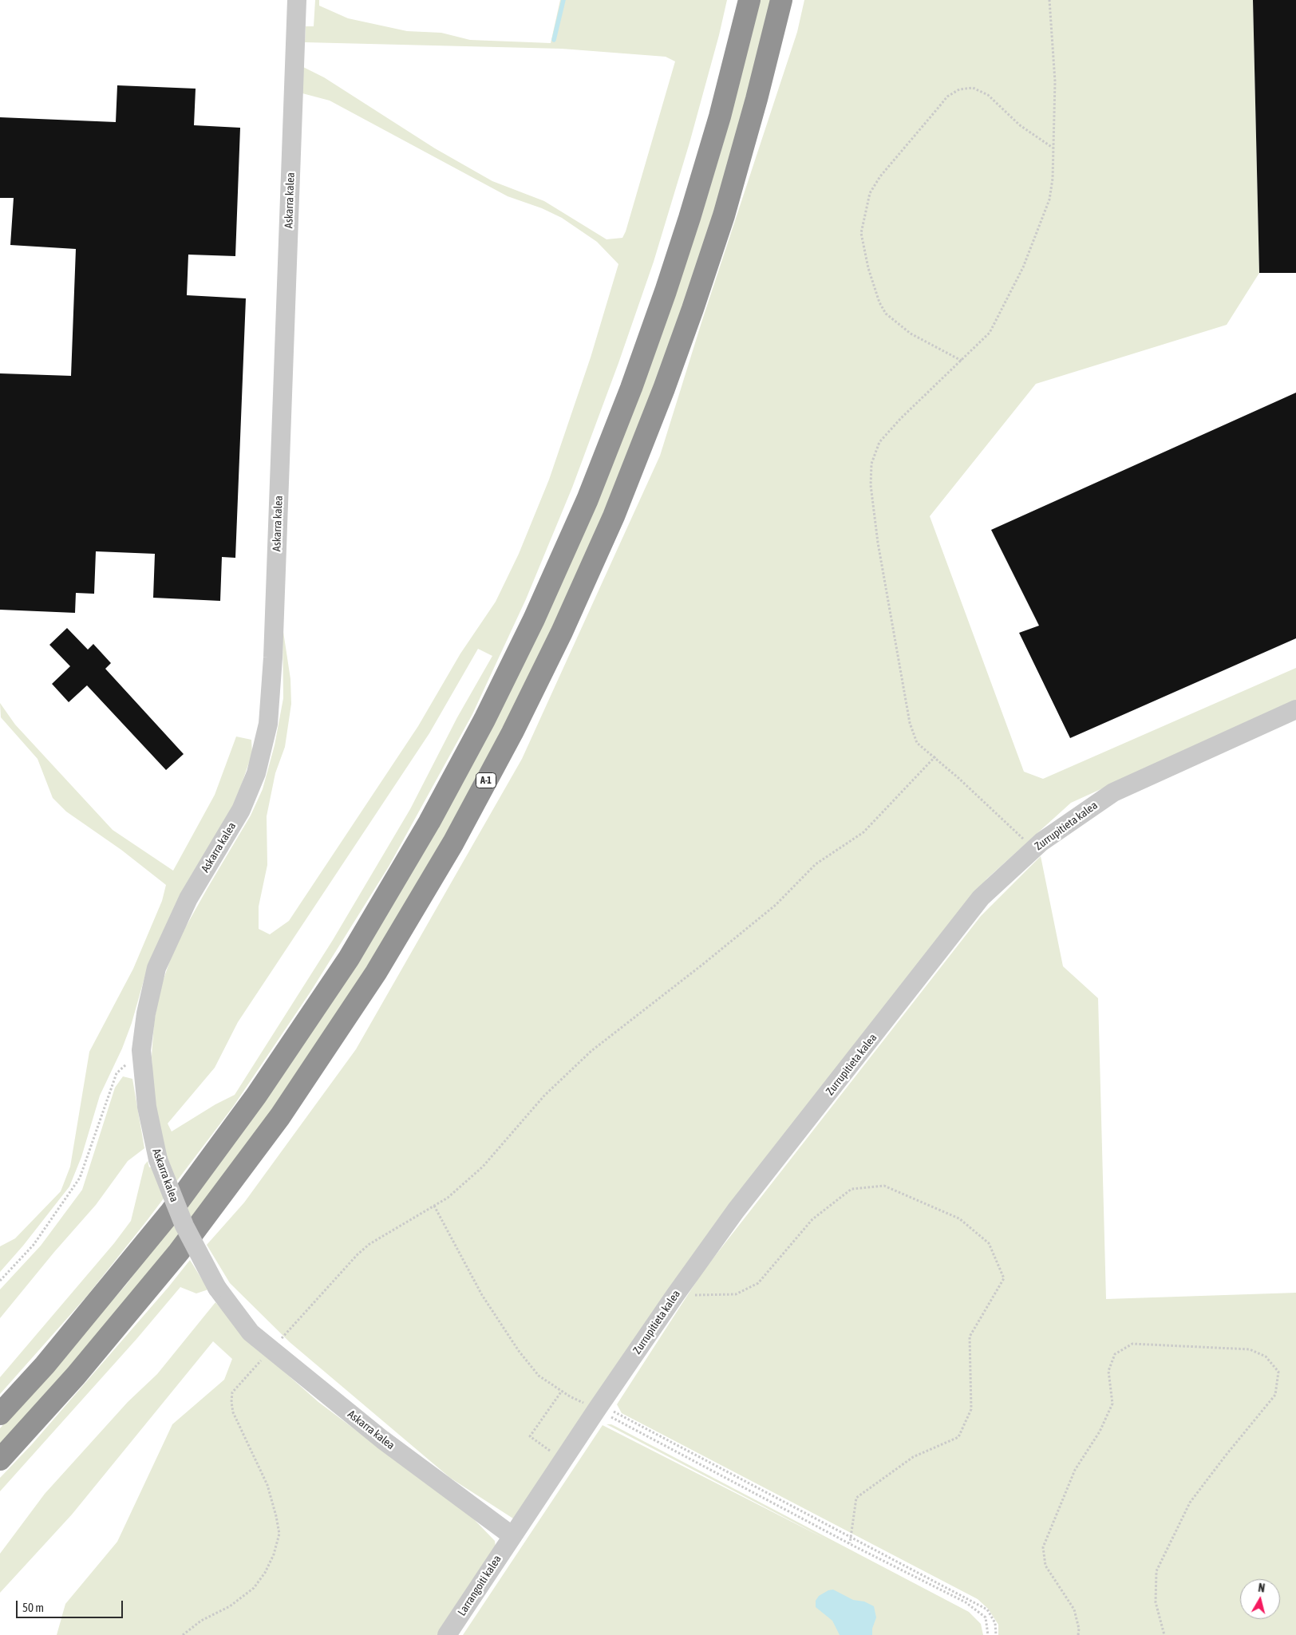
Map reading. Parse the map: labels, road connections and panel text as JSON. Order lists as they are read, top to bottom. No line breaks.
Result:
{"streets":{"highway":["A-1"],"street":["Askarra kalea","Zurrupitieta kalea","Larrangoiti kalea"]},"crossings":[["Askarra kalea","Zurrupitieta kalea"],["Askarra kalea","Larrangoiti kalea"],["Zurrupitieta kalea","Larrangoiti kalea"]],"scale_bar":"50 m","north":"top"}
